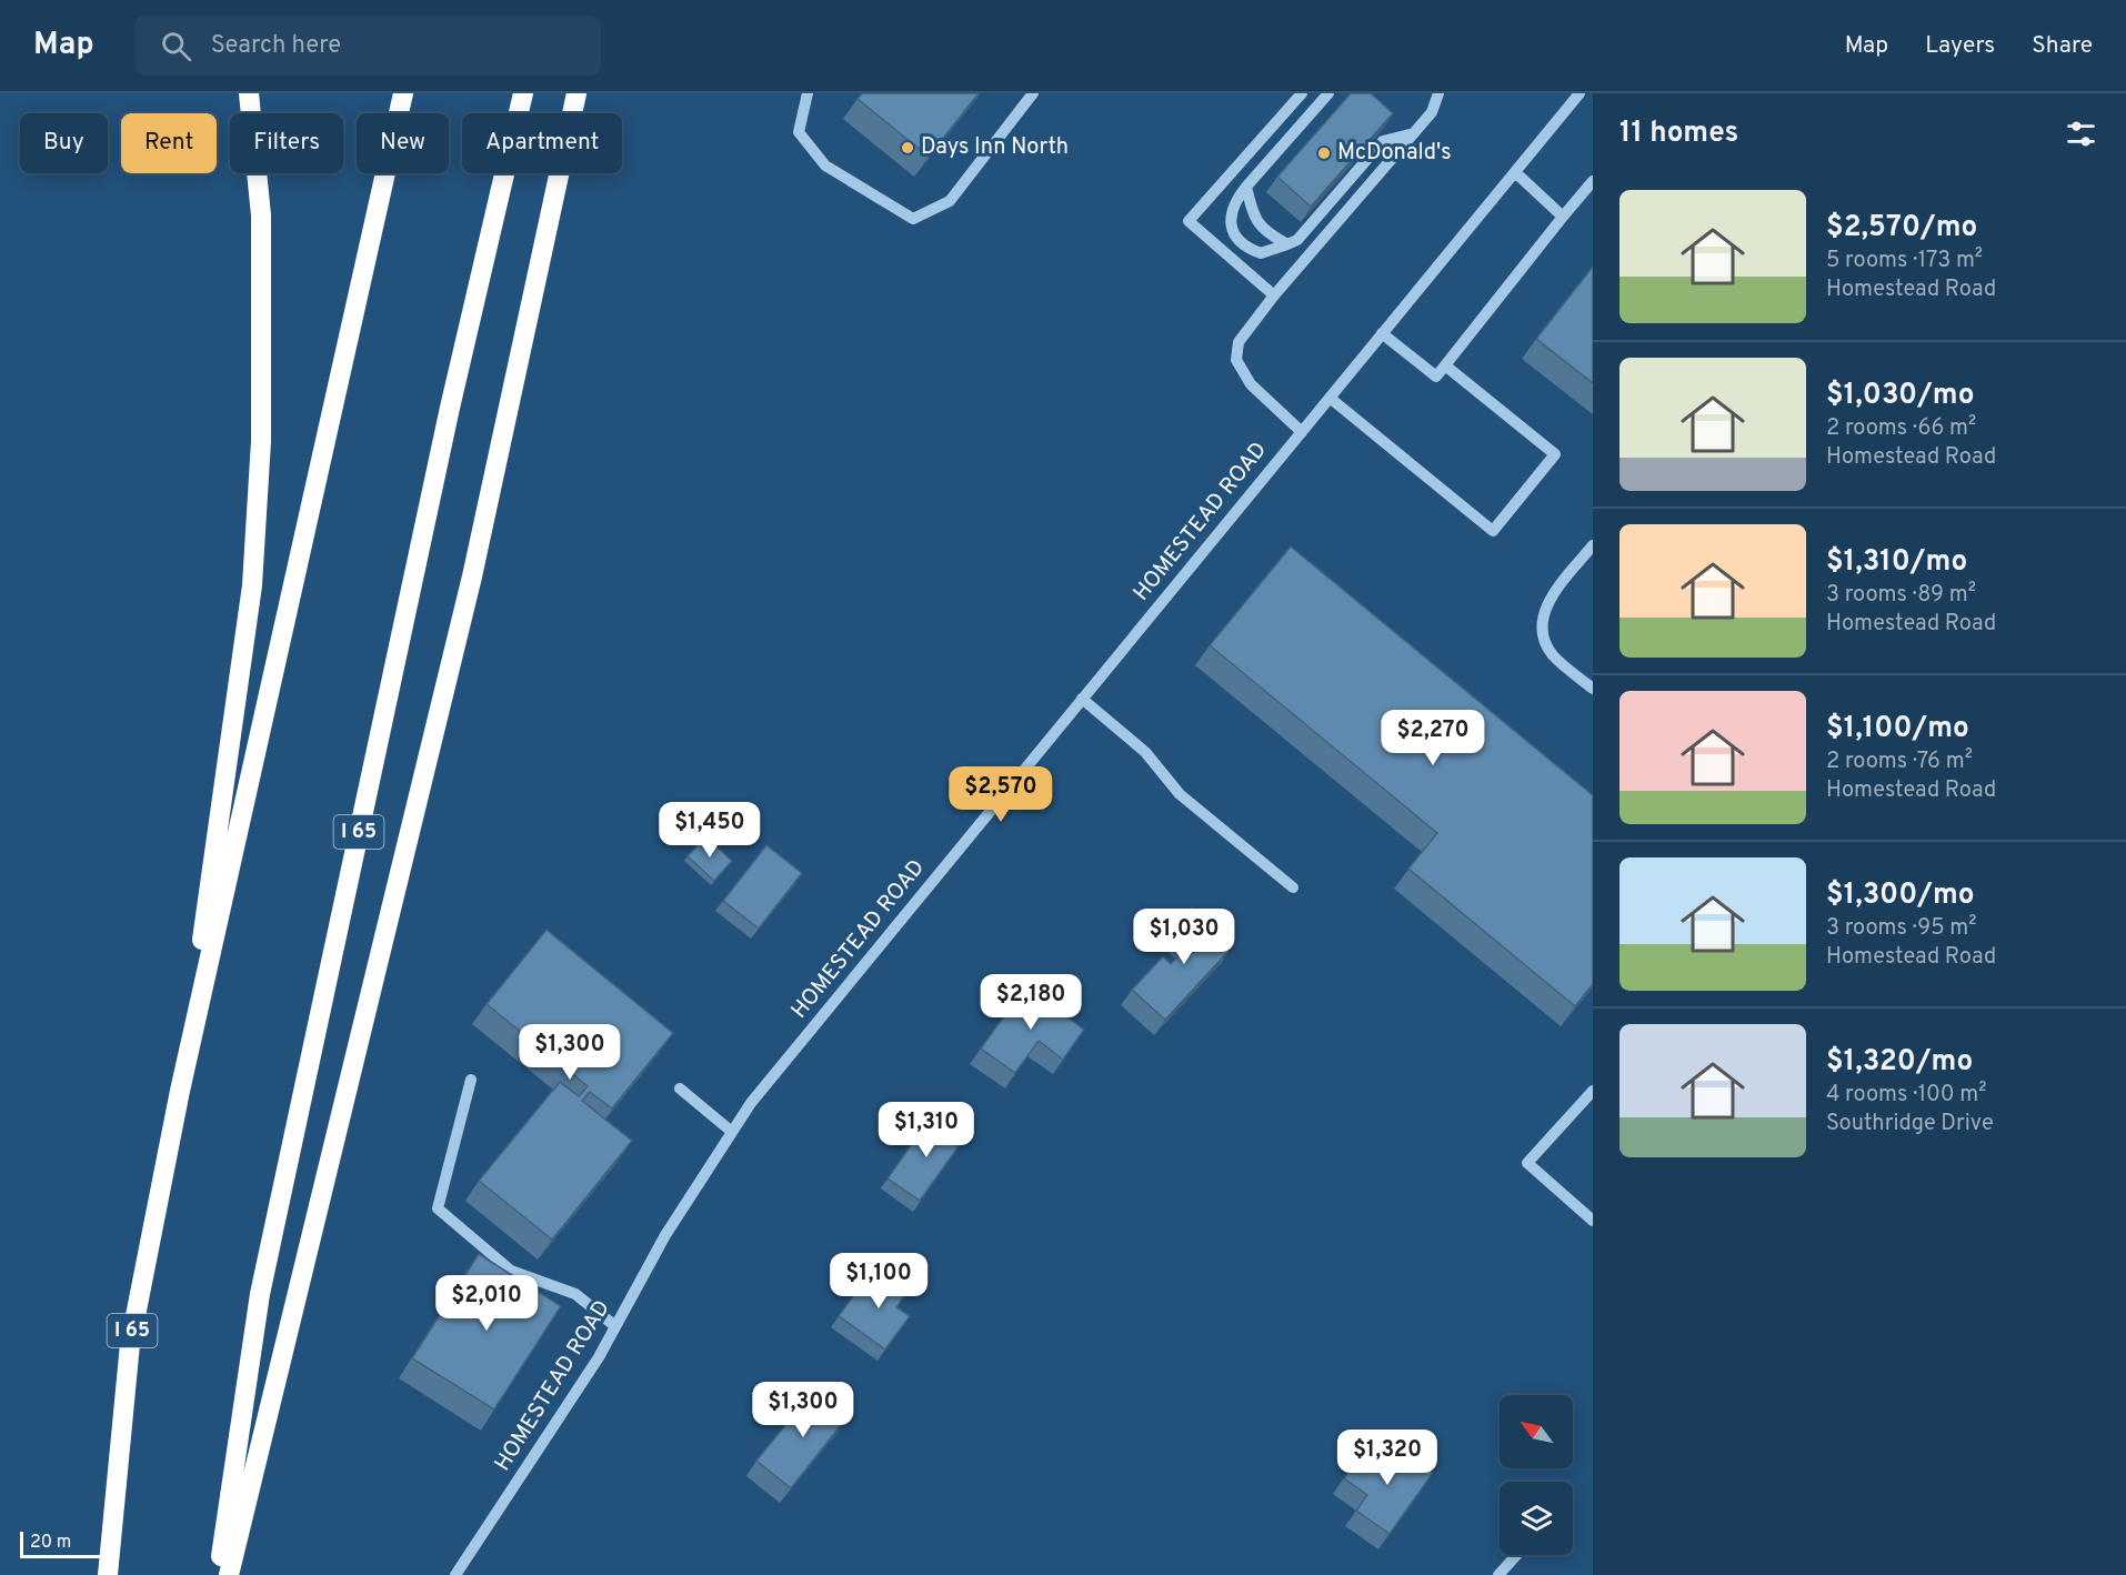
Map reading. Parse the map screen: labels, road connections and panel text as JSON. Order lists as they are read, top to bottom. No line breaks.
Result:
{"streets":{"highway":["I 65"],"street":["HOMESTEAD ROAD"]},"places":["Days Inn North","McDonald's"],"scale_bar":"20 m","north":"top left","page":{"header":"Map","search":"Search here","nav":["Map","Layers","Share"],"heading":"11 homes","chip":["Buy","Rent","Filters","New","Apartment"],"list":[{"name":"$2,570/mo","note":"5 rooms · 173 m² · Homestead Road"},{"name":"$1,030/mo","note":"2 rooms · 66 m² · Homestead Road"},{"name":"$1,310/mo","note":"3 rooms · 89 m² · Homestead Road"},{"name":"$1,100/mo","note":"2 rooms · 76 m² · Homestead Road"},{"name":"$1,300/mo","note":"3 rooms · 95 m² · Homestead Road"},{"name":"$1,320/mo","note":"4 rooms · 100 m² · Southridge Drive"}],"price":["$2,270","$2,570","$1,450","$1,030","$2,180","$1,300","$1,310","$1,100","$2,010","$1,300","$1,320"],"scale":"20 m"}}
